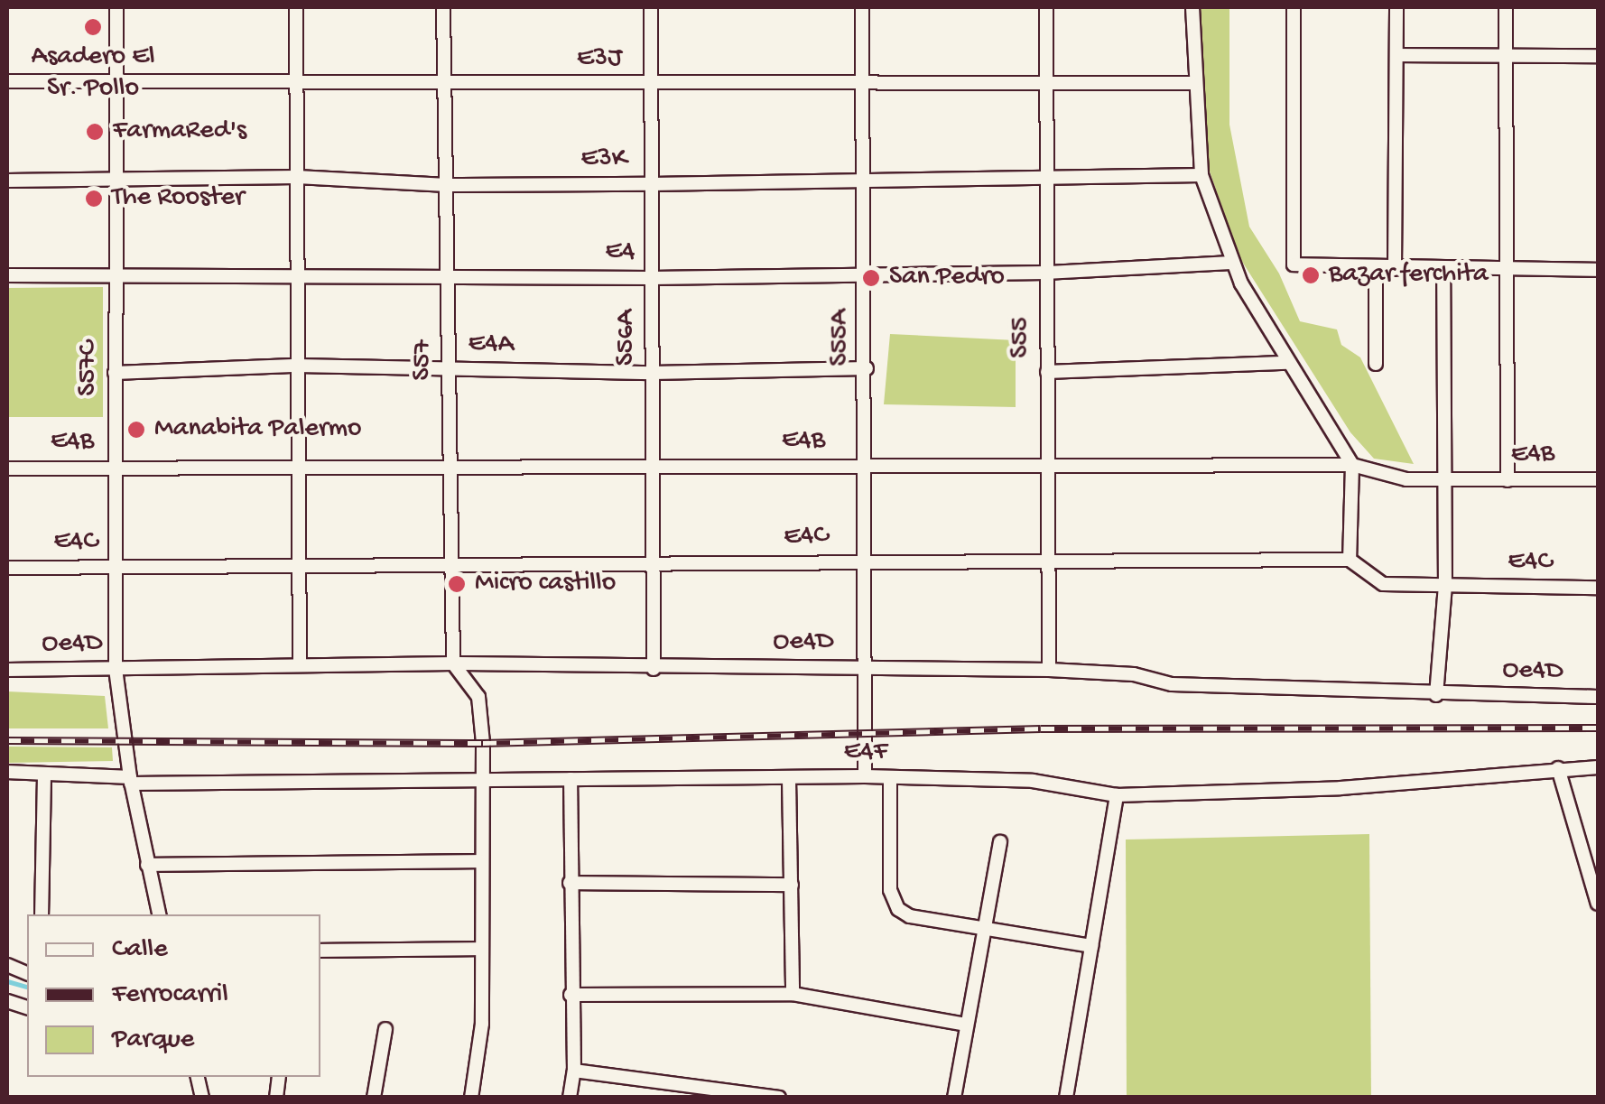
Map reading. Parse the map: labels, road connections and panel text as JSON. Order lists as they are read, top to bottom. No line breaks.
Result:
{"streets":{"street":["E3J","E3K","E4","S56A","S55A","S55","E4A","S57","S57C","E4B","E4C","Oe4D","E4F"]},"crossings":[["E3J","S56A"],["E3J","S55A"],["E3J","S55"],["E3J","S57"],["E3J","S57C"],["E3K","S56A"],["E3K","S55A"],["E3K","S55"],["E3K","S57"],["E3K","S57C"],["E4","S56A"],["E4","S55A"],["E4","S55"],["E4","S57"],["E4","S57C"],["S56A","E4A"],["S56A","E4B"],["S56A","E4C"],["S56A","Oe4D"],["S55A","E4A"],["S55A","E4B"],["S55A","E4C"],["S55A","Oe4D"],["S55A","E4F"],["S55","E4B"],["S55","E4C"],["S55","Oe4D"],["E4A","S57"],["E4A","S57C"],["S57","E4B"],["S57","E4C"],["S57","Oe4D"],["S57C","E4B"],["S57C","E4C"],["S57C","Oe4D"],["S57C","E4F"]],"places":["Asadero El Sr. Pollo","FarmaRed's","The Rooster","Bazar ferchita","San Pedro","Manabita Palermo","Micro castillo"],"legend":["Calle","Ferrocarril","Parque"]}
